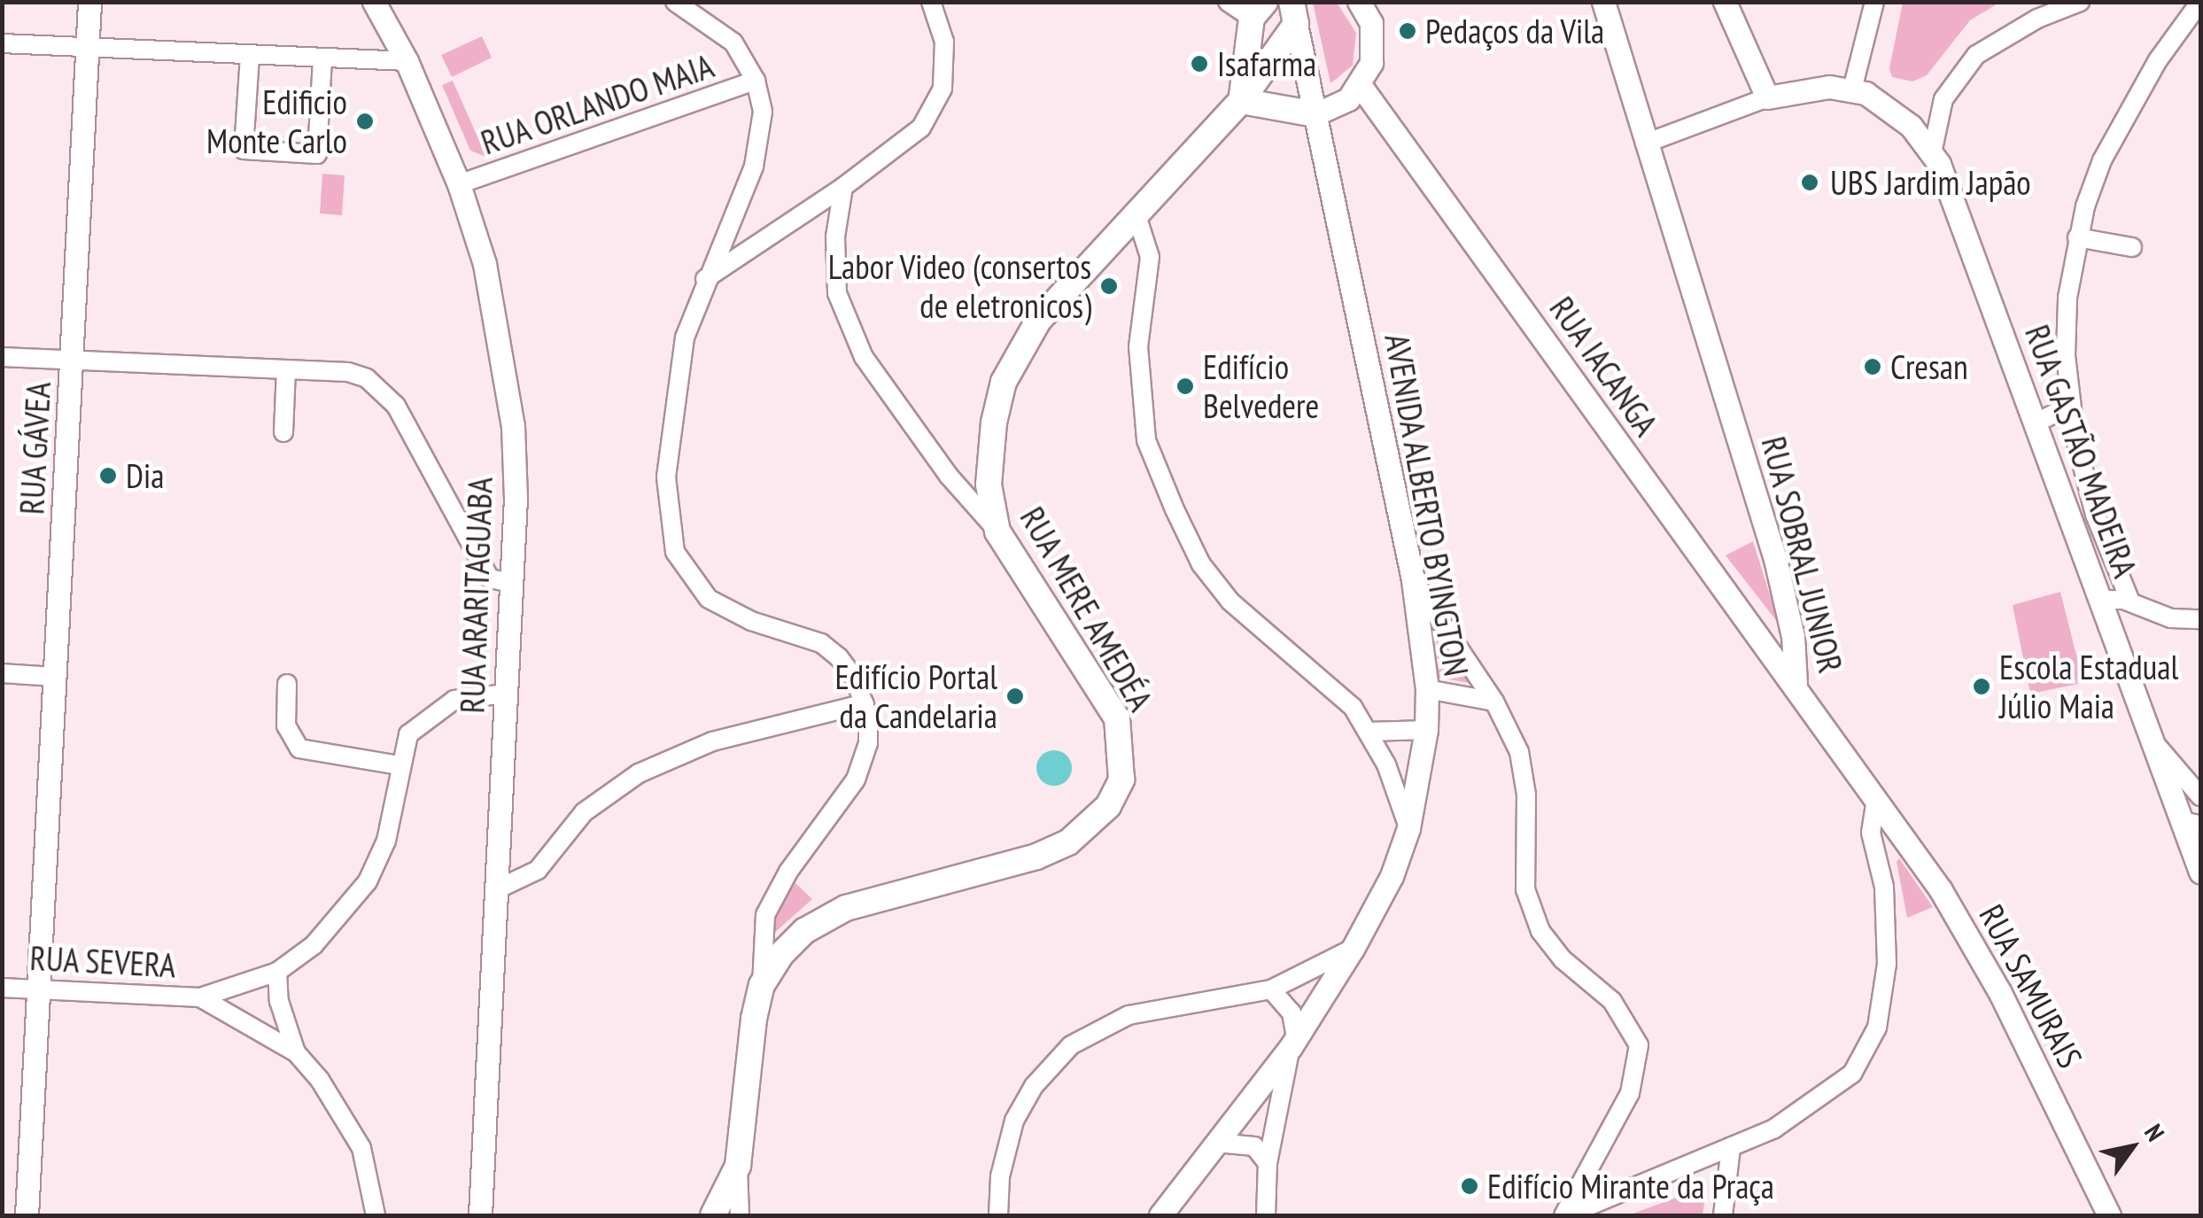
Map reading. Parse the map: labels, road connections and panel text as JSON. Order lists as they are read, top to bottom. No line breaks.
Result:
{"streets":{"main road":["RUA MERE AMEDÉA"],"street":["RUA ORLANDO MAIA","RUA IACANGA","RUA GÁVEA","RUA GASTÃO MADEIRA","AVENIDA ALBERTO BYINGTON","RUA SOBRAL JUNIOR","RUA ARARITAGUABA","RUA SEVERA","RUA SAMURAIS"]},"crossings":[["RUA ORLANDO MAIA","RUA ARARITAGUABA"],["RUA IACANGA","RUA SOBRAL JUNIOR"],["RUA GÁVEA","RUA SEVERA"],["AVENIDA ALBERTO BYINGTON","RUA MERE AMEDÉA"],["RUA SOBRAL JUNIOR","RUA SAMURAIS"]],"places":["Pedaços da Vila","Isafarma","Edificio Monte Carlo","UBS Jardim Japão","Labor Video (consertos de eletronicos)","Cresan","Edifício Belvedere","Dia","Escola Estadual Júlio Maia","Edifício Portal da Candelaria","Edifício Mirante da Praça"],"north":"top right"}
